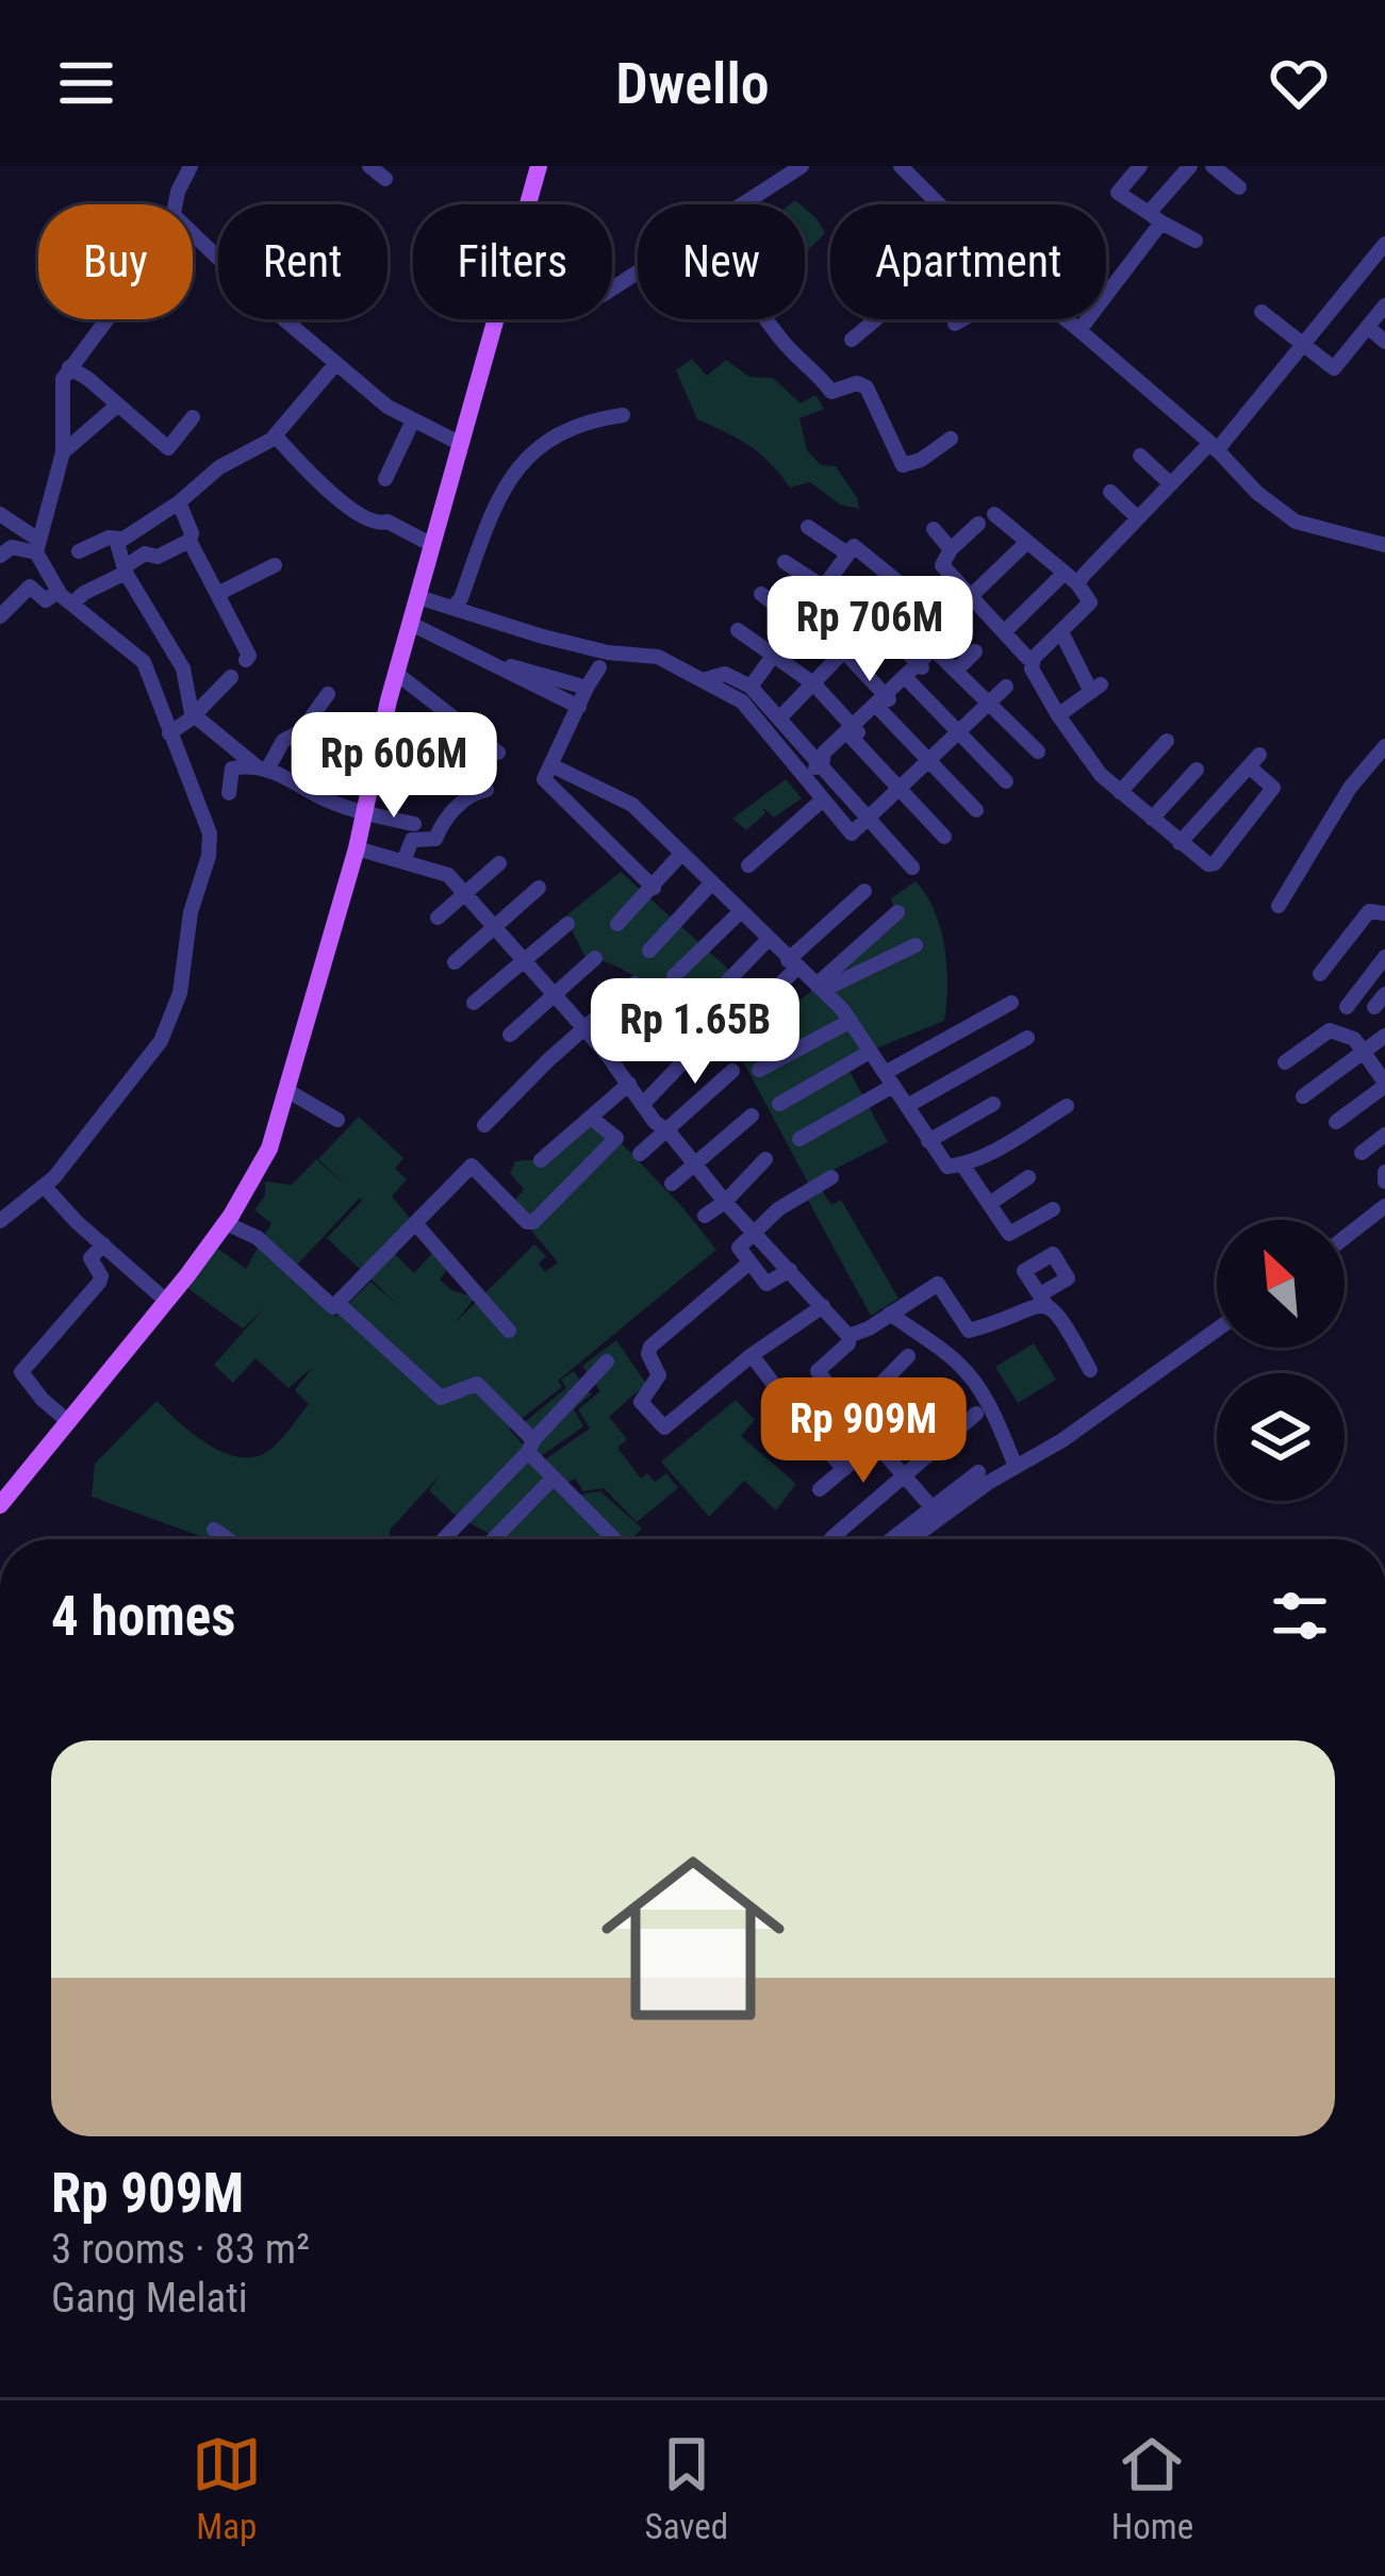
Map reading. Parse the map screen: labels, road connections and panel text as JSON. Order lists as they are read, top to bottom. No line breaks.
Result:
{"north":"top left","page":{"header":"Dwello","chip":["Buy","Rent","Filters","New","Apartment"],"price":["Rp 706M","Rp 606M","Rp 1.65B","Rp 909M"],"heading":"4 homes","list":[{"name":"Rp 909M","note":"3 rooms · 83 m² · Gang Melati"}],"tabs":["Map","Saved","Home"]}}
